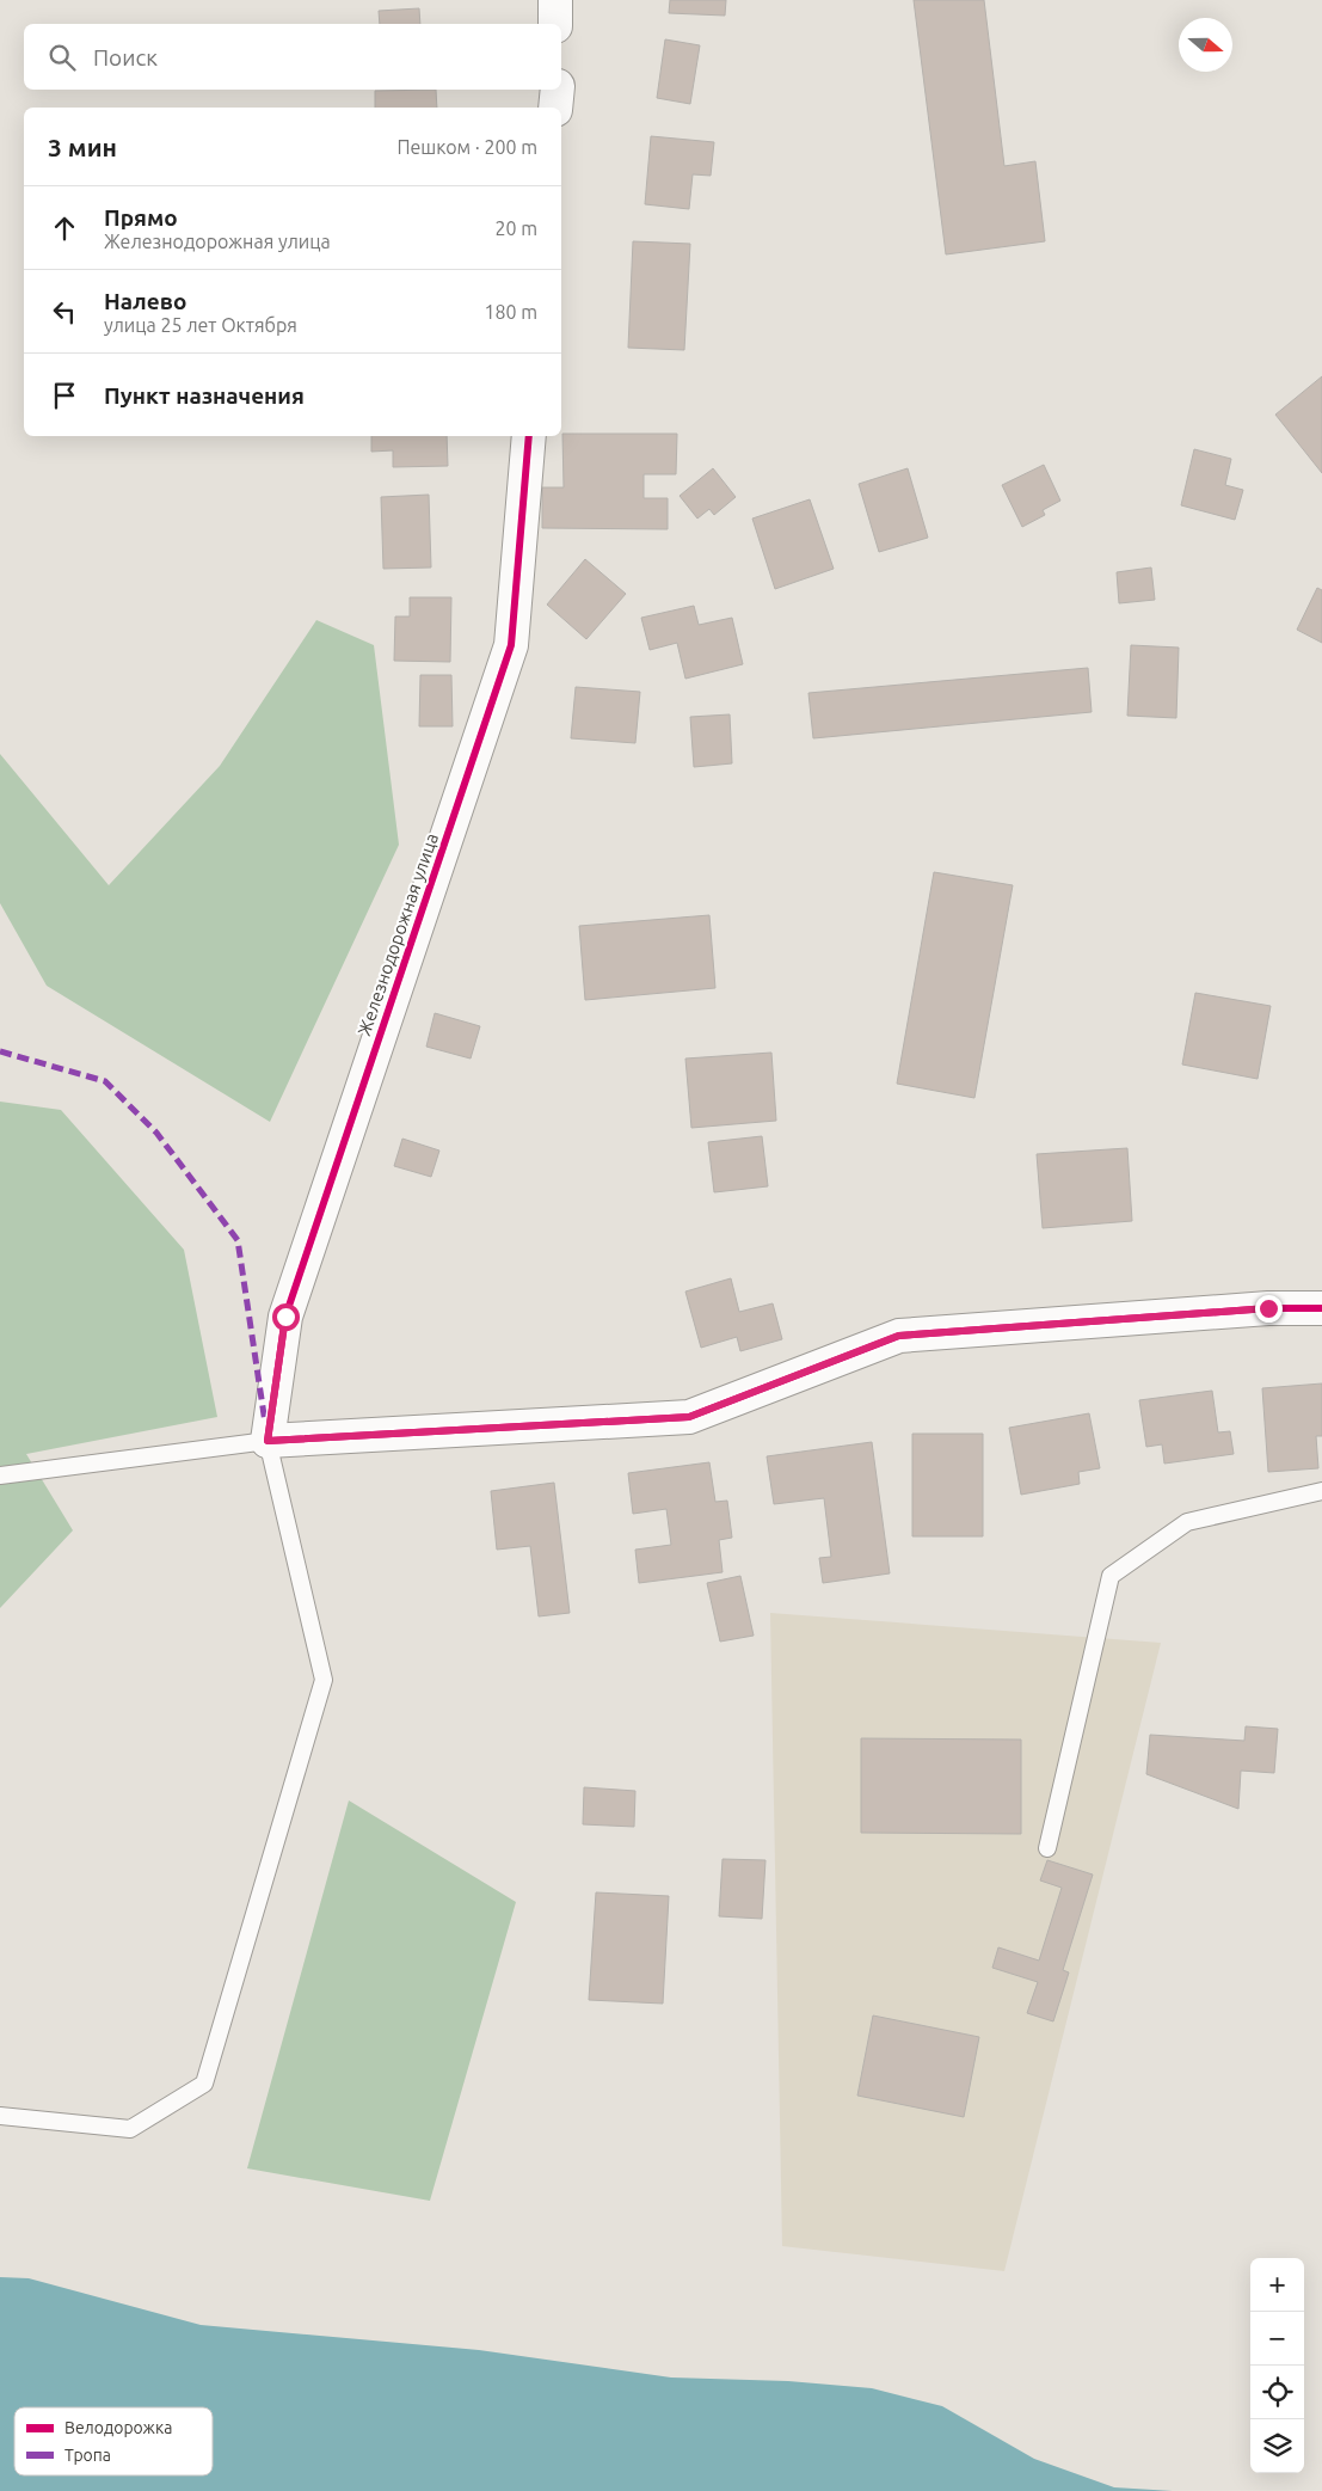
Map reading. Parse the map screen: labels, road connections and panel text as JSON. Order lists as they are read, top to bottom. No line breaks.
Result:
{"streets":{"street":["Железнодорожная улица"]},"legend":["Велодорожка","Тропа"],"north":"right","page":{"search":"Поиск","heading":["3 мин","Пешком · 200 m"],"list":[["Прямо","Железнодорожная улица","20 m"],["Налево","улица 25 лет Октября","180 m"],"Пункт назначения"],"map_buttons":["+","−"]}}
